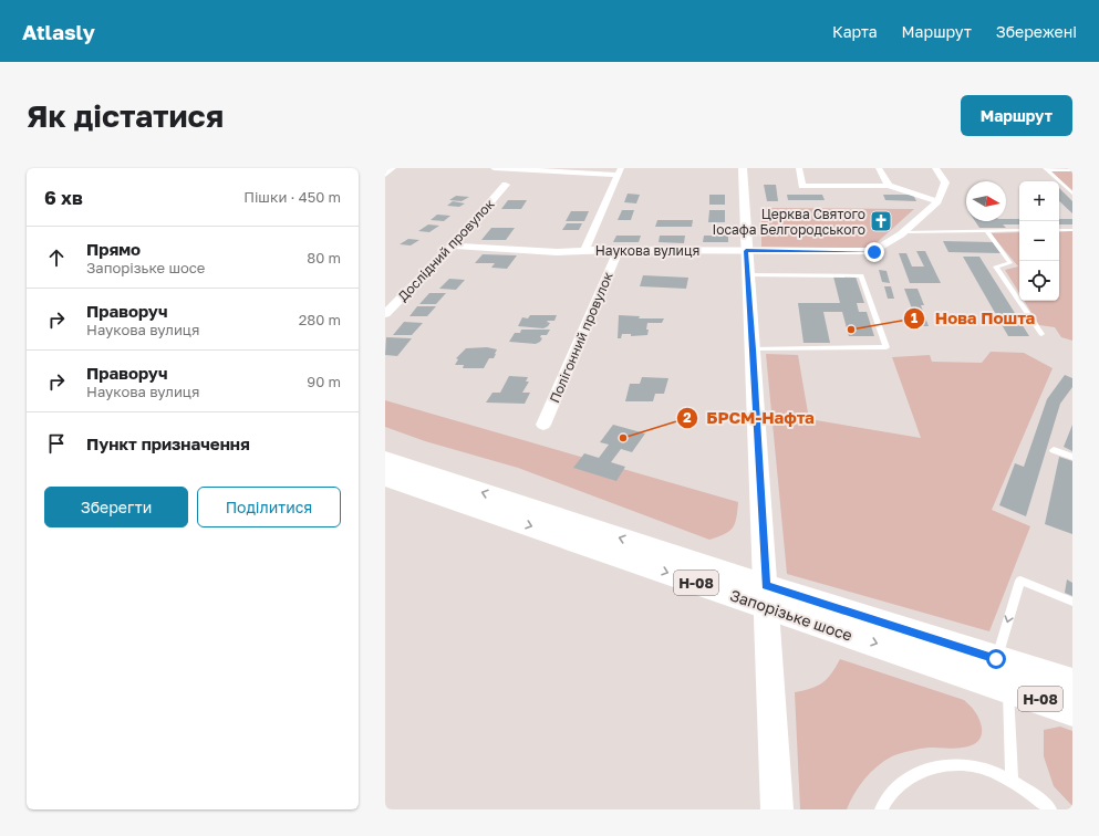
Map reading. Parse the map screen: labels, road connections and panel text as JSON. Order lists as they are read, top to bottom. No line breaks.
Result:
{"streets":{"main road":["Н-08","Запорізьке шосе"],"street":["Дослідний провулок","Наукова вулиця","Полігонний провулок"]},"crossings":[["Наукова вулиця","Полігонний провулок"]],"places":{"church":["Церква Святого Іосафа Белгородського"],"other":["Нова Пошта","БРСМ-Нафта"]},"north":"right","page":{"header":"Atlasly","nav":["Карта","Маршрут","Збережені"],"buttons":["Маршрут",["Зберегти","Поділитися"]],"title":"Як дістатися","heading":["6 хв","Пішки · 450 m"],"map_buttons":["+","−"],"list":[["Прямо","Запорізьке шосе","80 m"],["Праворуч","Наукова вулиця","280 m"],["Праворуч","Наукова вулиця","90 m"],"Пункт призначення"]}}
